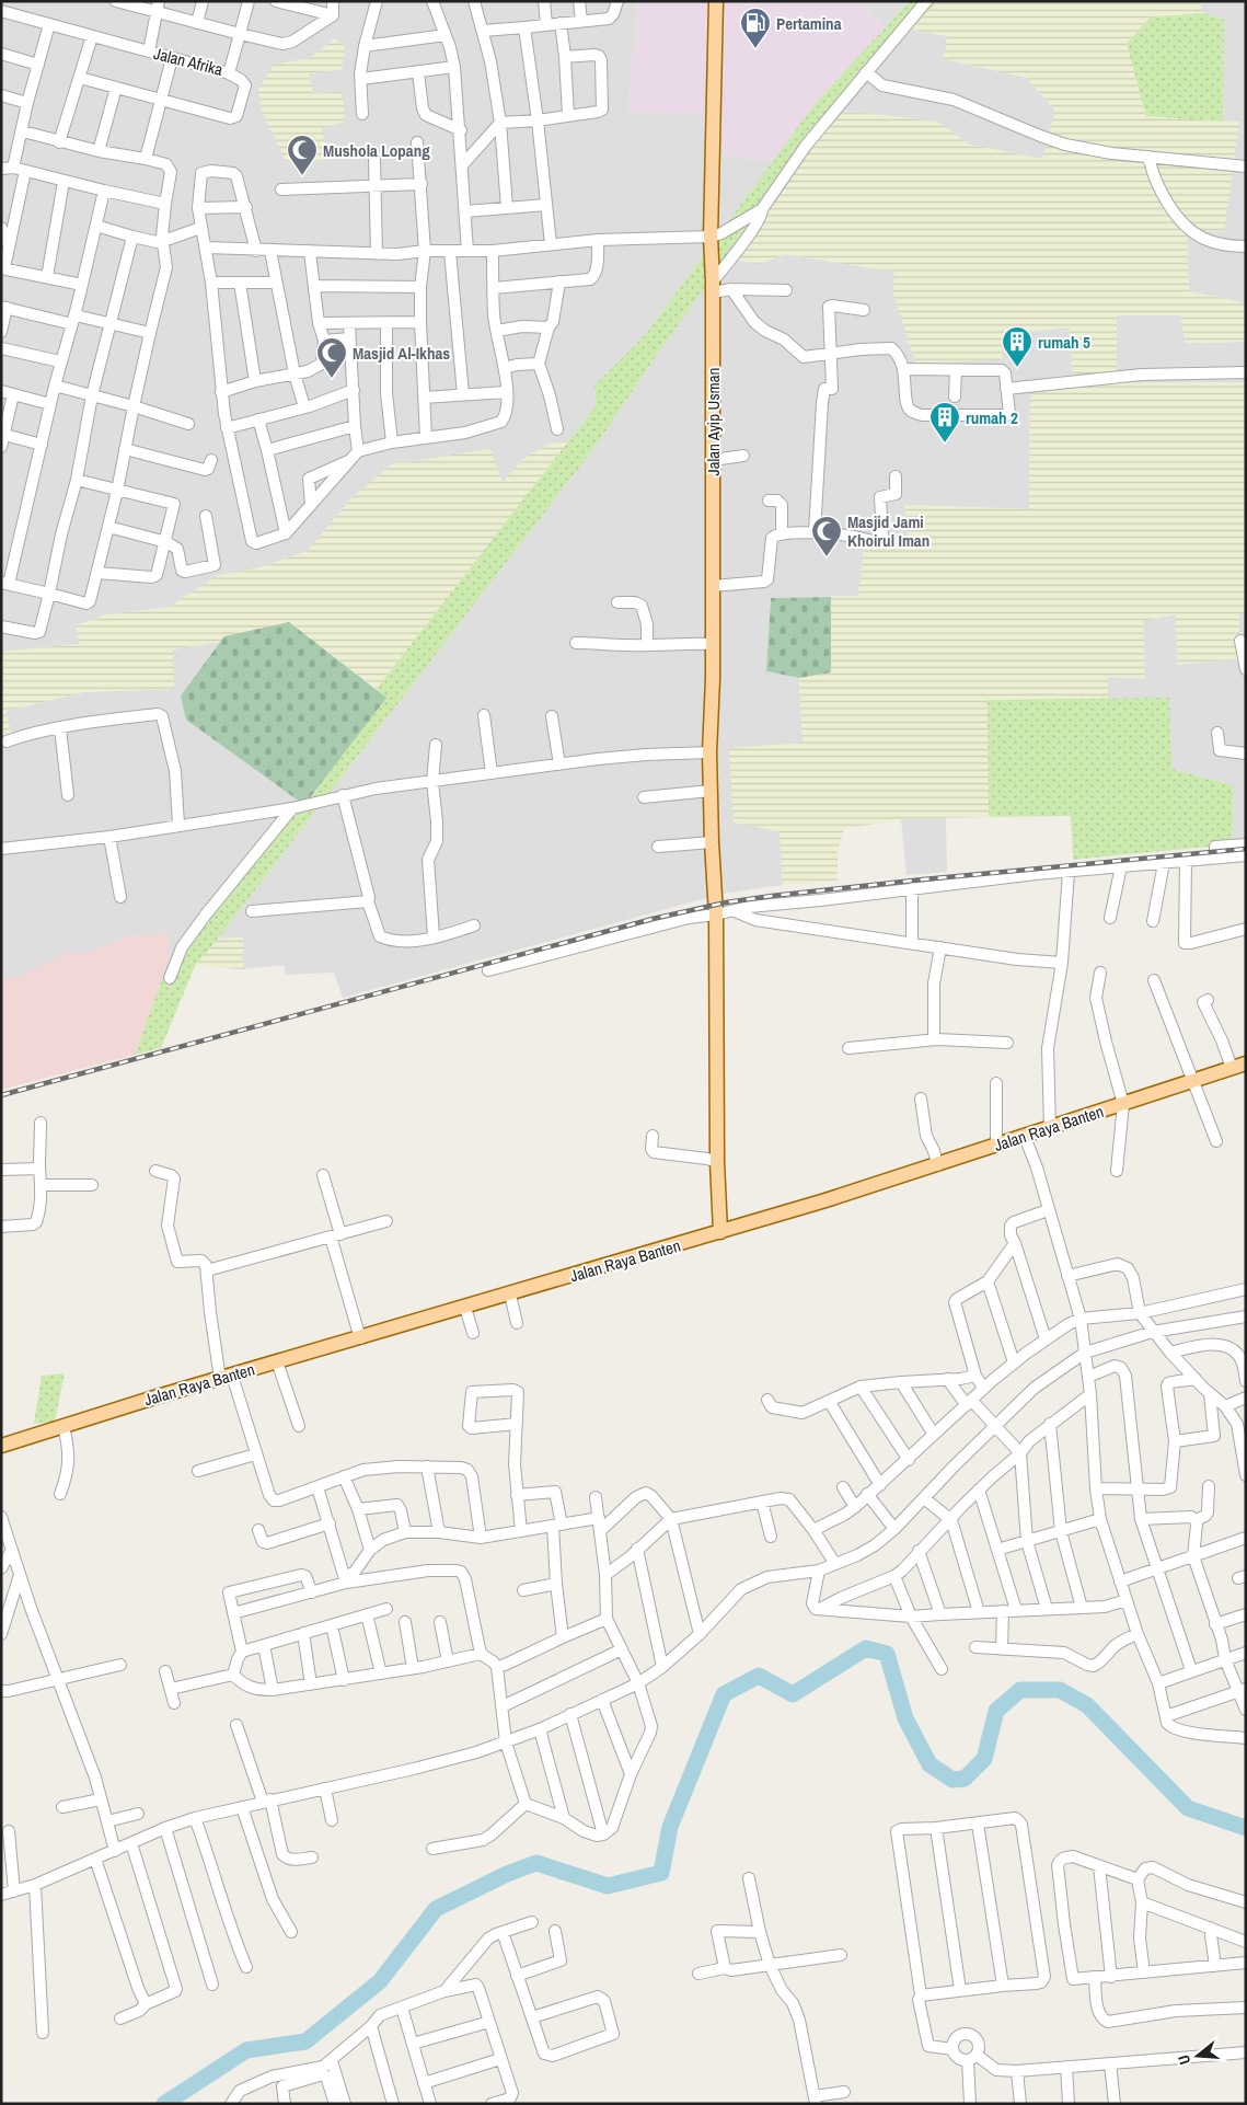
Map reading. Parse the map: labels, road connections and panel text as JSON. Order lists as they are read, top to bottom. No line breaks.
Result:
{"streets":{"main road":["Jalan Ayip Usman","Jalan Raya Banten"],"street":["Jalan Afrika"]},"crossings":[["Jalan Ayip Usman","Jalan Raya Banten"]],"places":{"fuel station":["Pertamina"],"mosque":["Mushola Lopang","Masjid Al-Ikhas","Masjid Jami Khoirul Iman"],"building":["rumah 5","rumah 2"]},"north":"left"}
